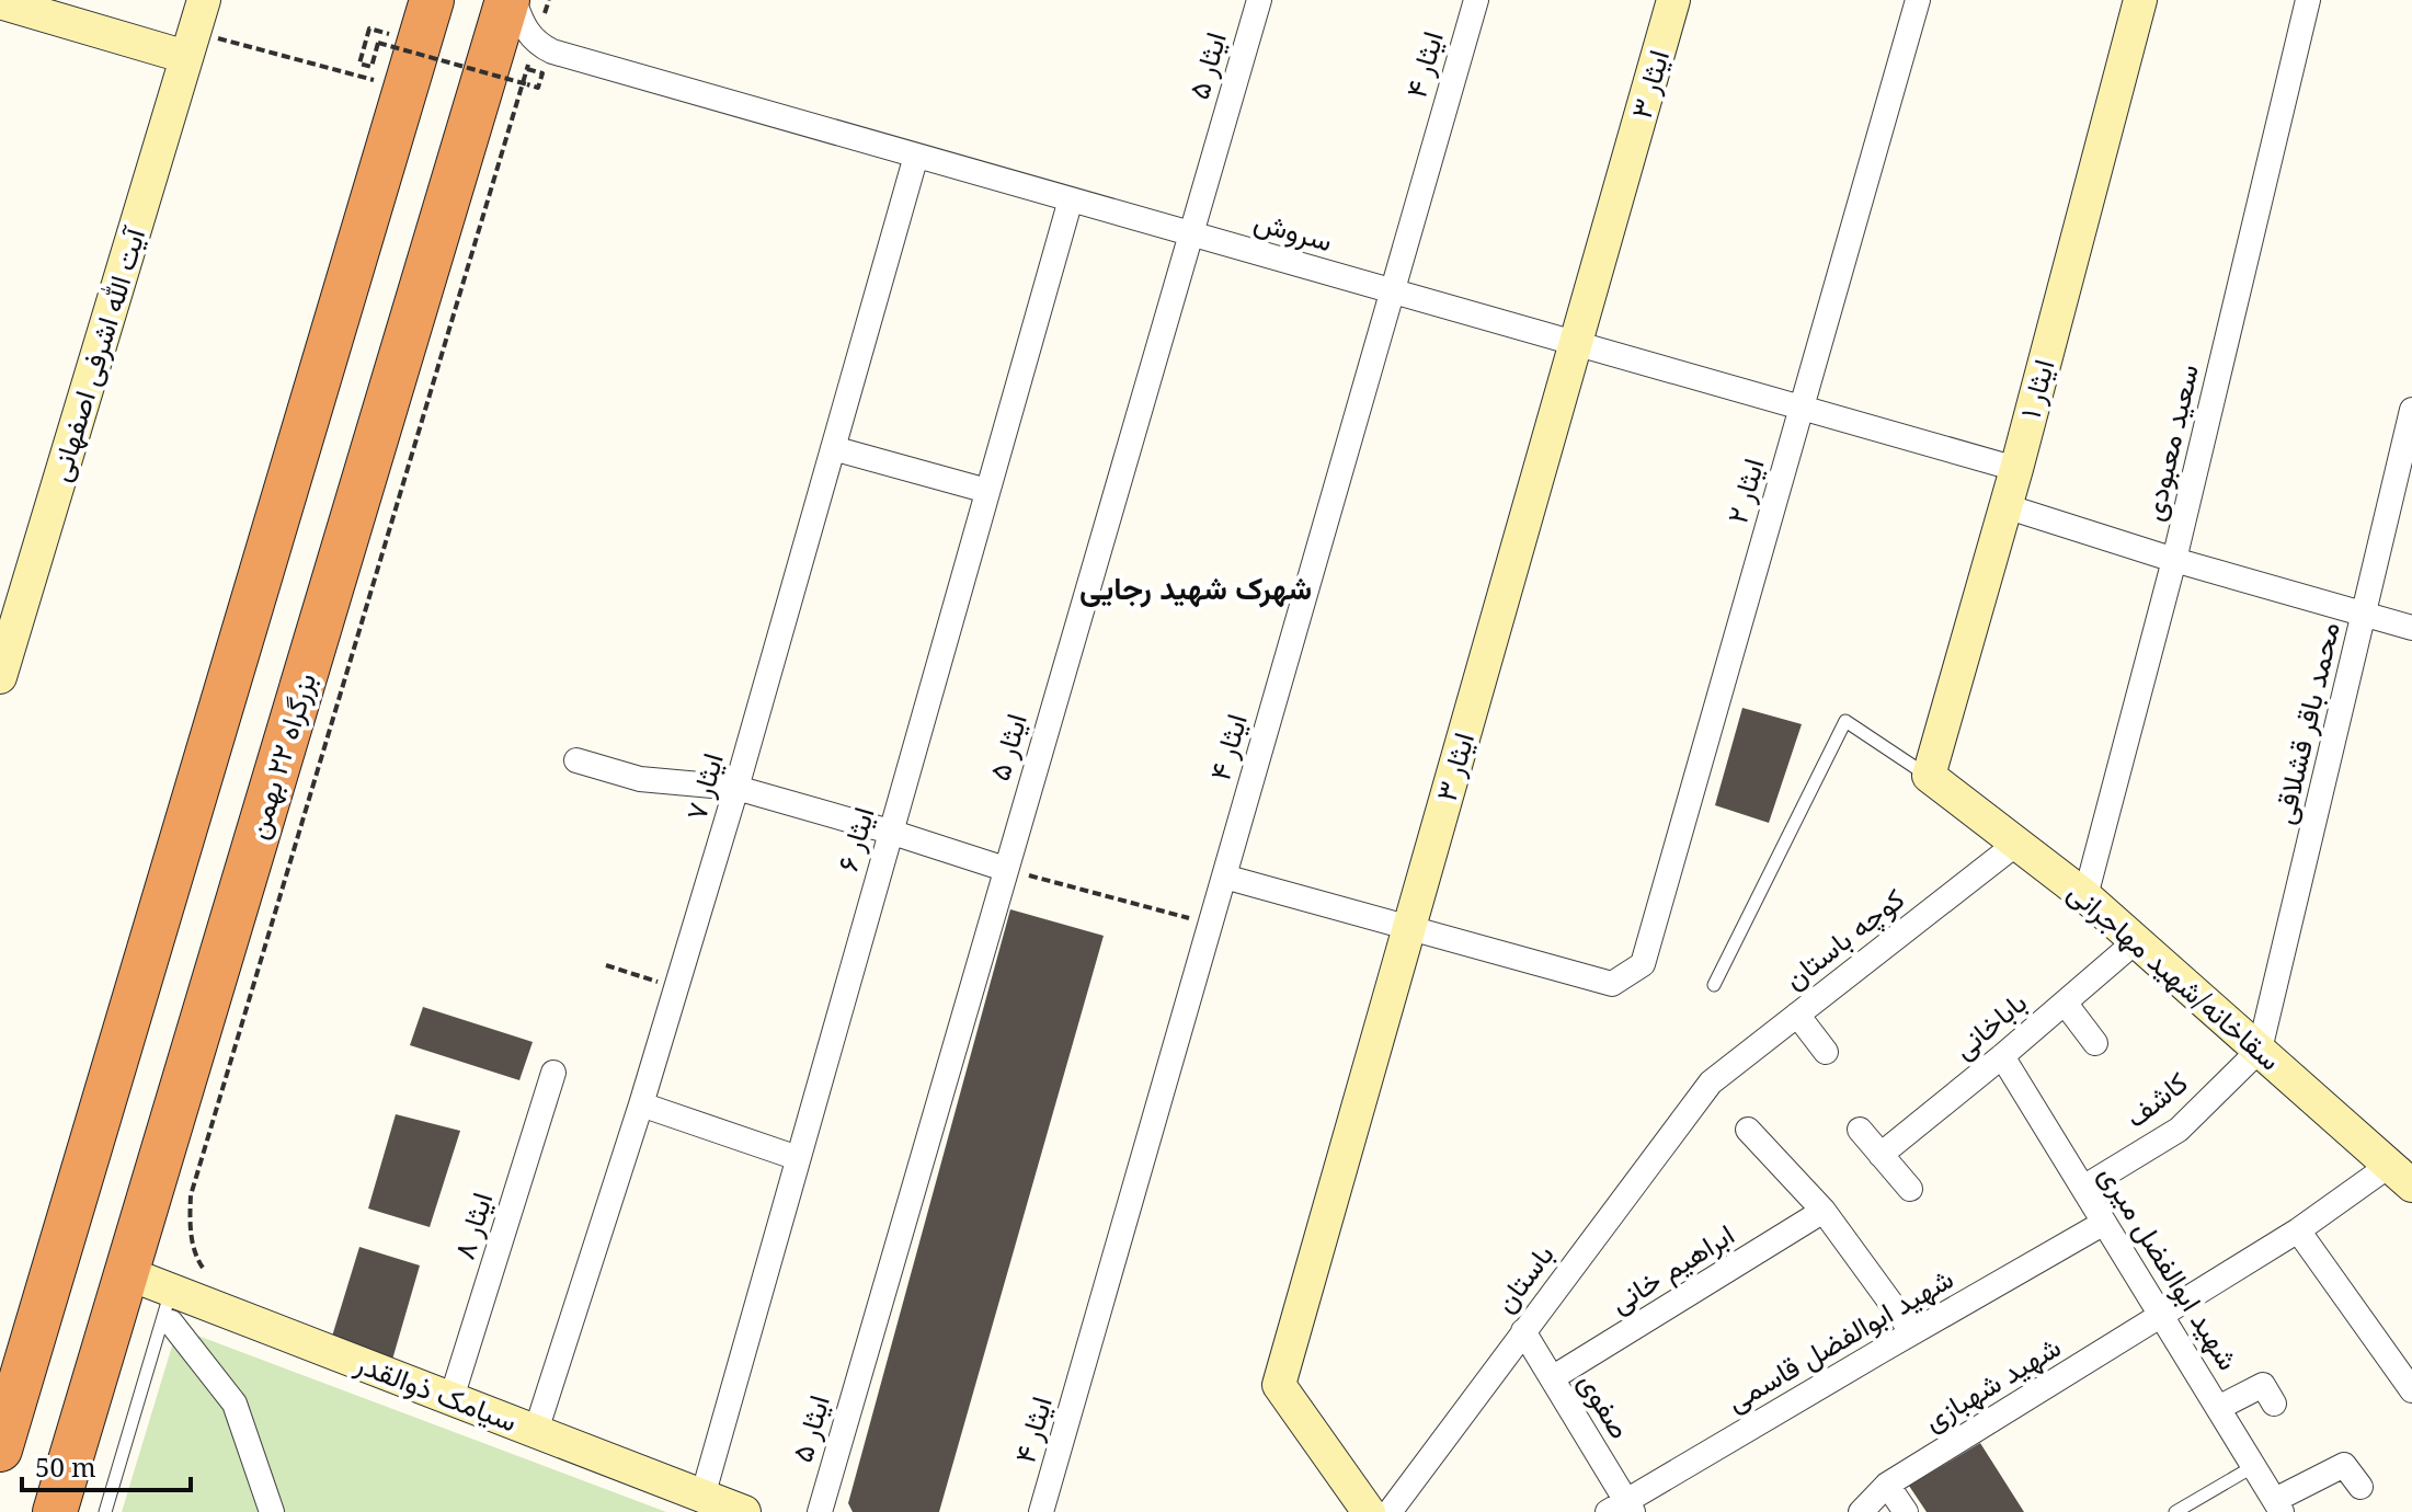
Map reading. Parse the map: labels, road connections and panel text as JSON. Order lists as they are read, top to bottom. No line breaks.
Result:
{"streets":{"highway":["بزرگراه ۲۲ بهمن"],"street":["ایثار ۴","ایثار ۵","ایثار ۳","سروش","آیت الله اشرفی اصفهانی","ایثار ۱","سعید معبودی","ایثار ۲","محمد باقر قشلاقی","ایثار ۷","ایثار ۶","کوچه باستان","سقاخانه/شهید مهاجرانی","باباخانی","کاشف","ایثار ۸","شهید ابوالفضل میری","ابراهیم خانی","باستان","شهید ابوالفضل قاسمی","شهید شهبازی","سیامک ذوالقدر","صفوی"]},"crossings":[["ایثار ۴","سروش"],["ایثار ۵","سروش"],["ایثار ۳","سروش"],["ایثار ۳","ایثار ۲"],["سروش","ایثار ۱"],["سروش","ایثار ۲"],["سروش","ایثار ۷"],["سروش","ایثار ۶"],["ایثار ۱","سقاخانه/شهید مهاجرانی"],["سعید معبودی","سقاخانه/شهید مهاجرانی"],["محمد باقر قشلاقی","سقاخانه/شهید مهاجرانی"],["محمد باقر قشلاقی","کاشف"],["بزرگراه ۲۲ بهمن","سیامک ذوالقدر"],["ایثار ۷","سیامک ذوالقدر"],["ایثار ۶","سیامک ذوالقدر"],["کوچه باستان","سقاخانه/شهید مهاجرانی"],["کوچه باستان","باستان"],["سقاخانه/شهید مهاجرانی","باباخانی"],["سقاخانه/شهید مهاجرانی","کاشف"],["سقاخانه/شهید مهاجرانی","شهید شهبازی"],["باباخانی","شهید ابوالفضل میری"],["کاشف","شهید ابوالفضل میری"],["ایثار ۸","سیامک ذوالقدر"],["شهید ابوالفضل میری","شهید ابوالفضل قاسمی"],["شهید ابوالفضل میری","شهید شهبازی"],["ابراهیم خانی","صفوی"],["باستان","صفوی"],["شهید ابوالفضل قاسمی","صفوی"]],"districts":["شهرک شهید رجایی"],"scale_bar":"50 m"}
